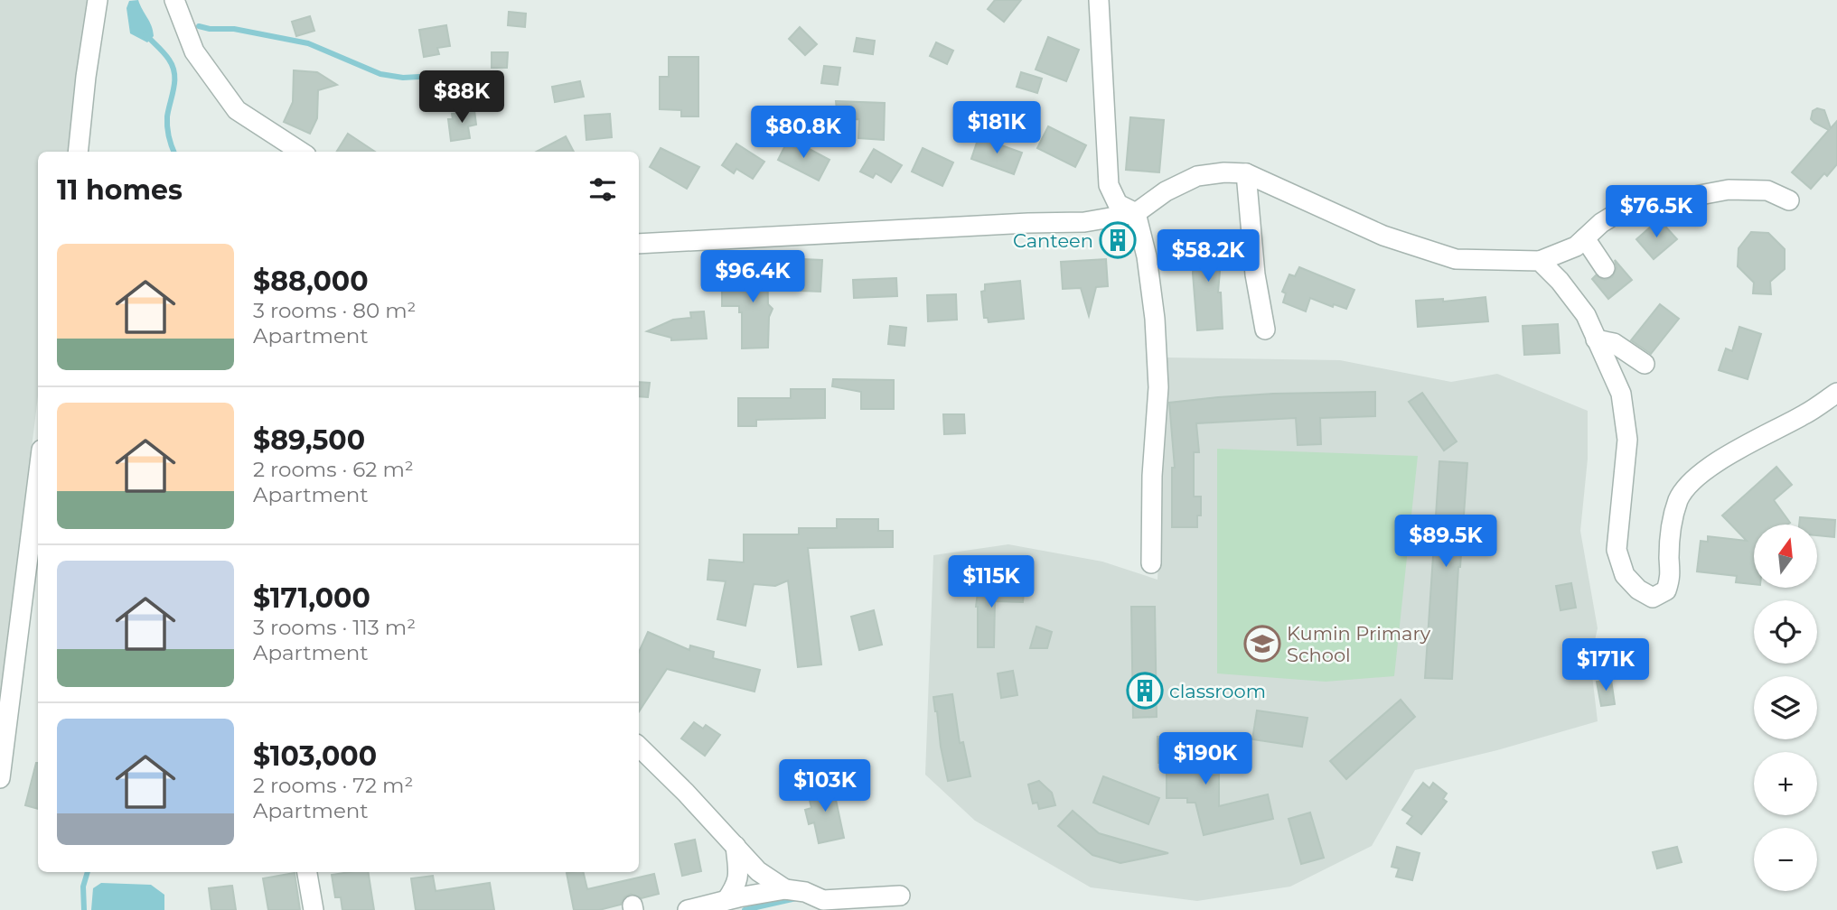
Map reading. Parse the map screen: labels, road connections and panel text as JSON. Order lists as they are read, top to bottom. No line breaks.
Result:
{"places":{"building":["Canteen","classroom"],"school or university":["Kumin Primary School"]},"north":"top","page":{"price":["$88K","$181K","$80.8K","$76.5K","$58.2K","$96.4K","$89.5K","$115K","$171K","$190K","$103K"],"heading":"11 homes","list":[{"name":"$88,000","note":"3 rooms · 80 m² · Apartment"},{"name":"$89,500","note":"2 rooms · 62 m² · Apartment"},{"name":"$171,000","note":"3 rooms · 113 m² · Apartment"},{"name":"$103,000","note":"2 rooms · 72 m² · Apartment"}],"map_buttons":["+","−"]}}
